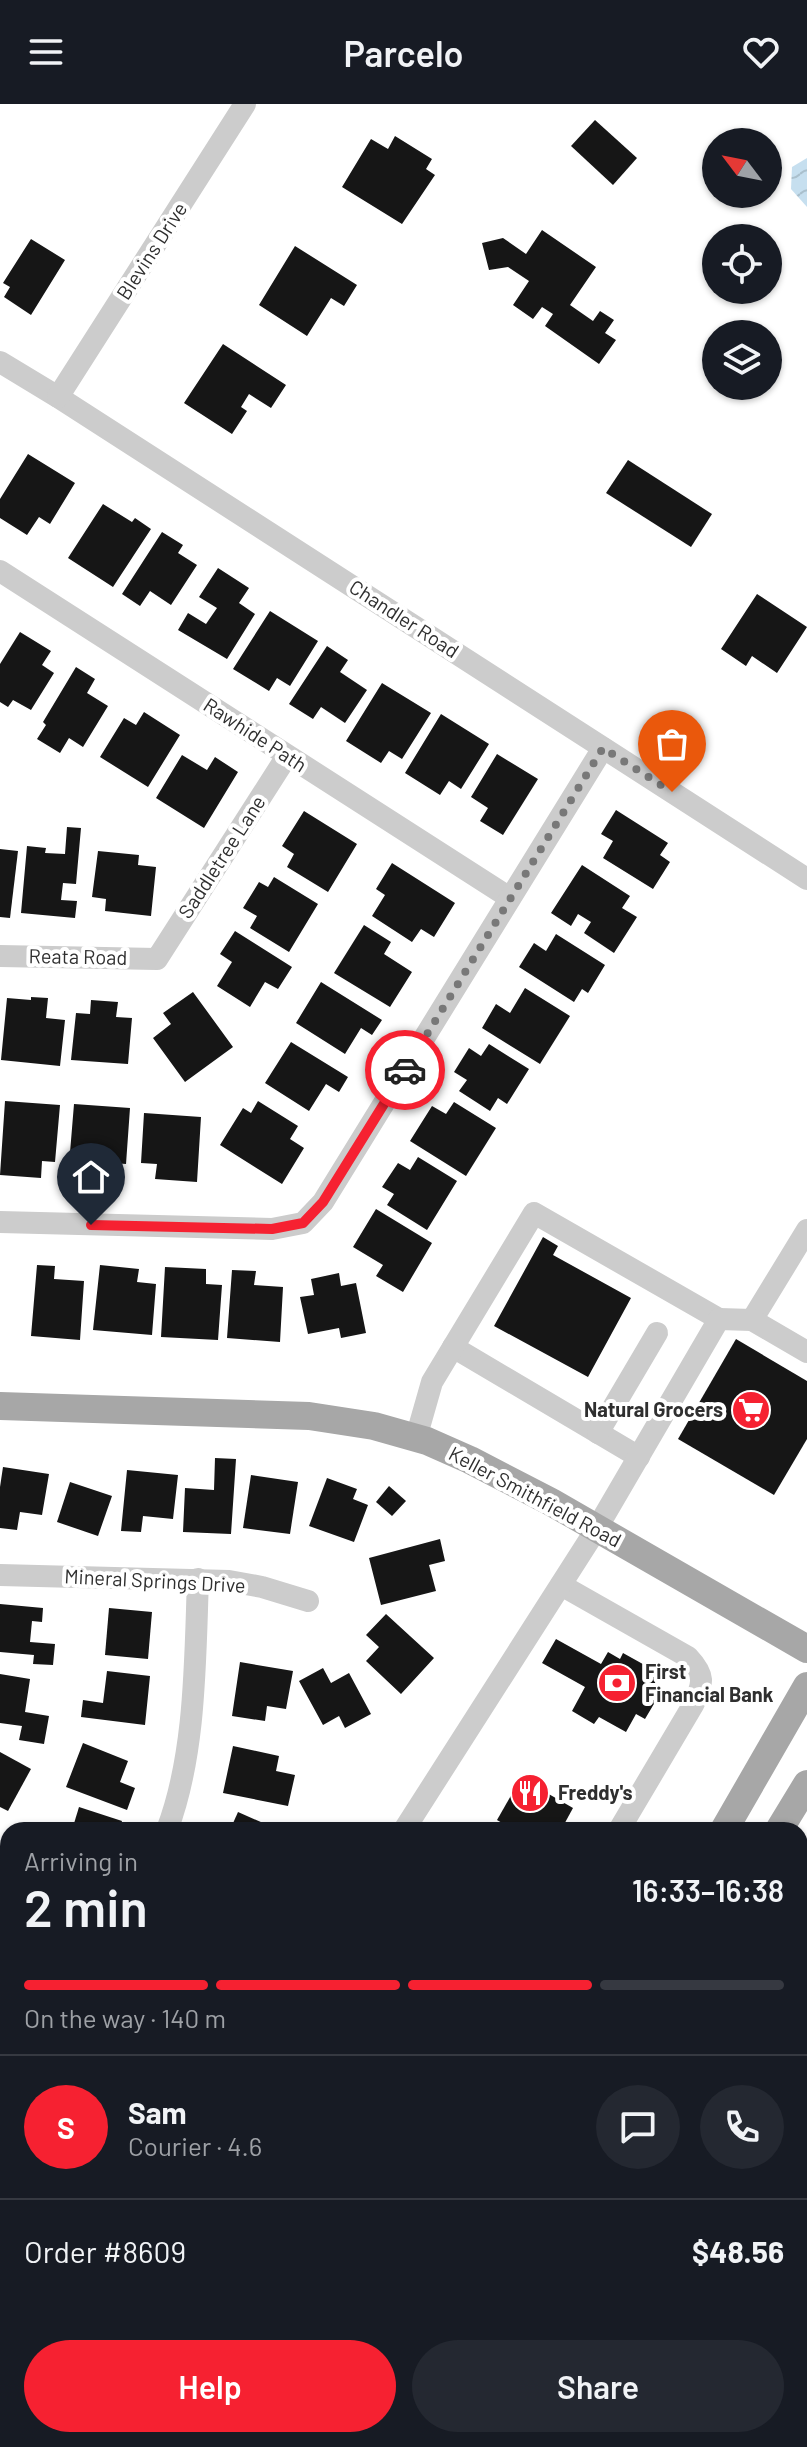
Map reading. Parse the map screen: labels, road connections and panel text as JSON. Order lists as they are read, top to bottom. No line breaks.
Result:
{"streets":{"main road":["Keller Smithfield Road"],"street":["Blevins Drive","Chandler Road","Rawhide Path","Saddletree Lane","Reata Road","Mineral Springs Drive"]},"crossings":[["Blevins Drive","Chandler Road"],["Rawhide Path","Saddletree Lane"],["Saddletree Lane","Reata Road"]],"places":{"supermarket":["Natural Grocers"],"bank":["First Financial Bank"],"restaurant":["Freddy's"]},"north":"top left","page":{"header":"Parcelo","heading":["2 min","Arriving in","16:33–16:38"],"panel":["Sam","Courier · 4.6","Order #8609","$48.56"],"bar":"On the way · 140 m","round":"S","buttons":["Help","Share"]}}
